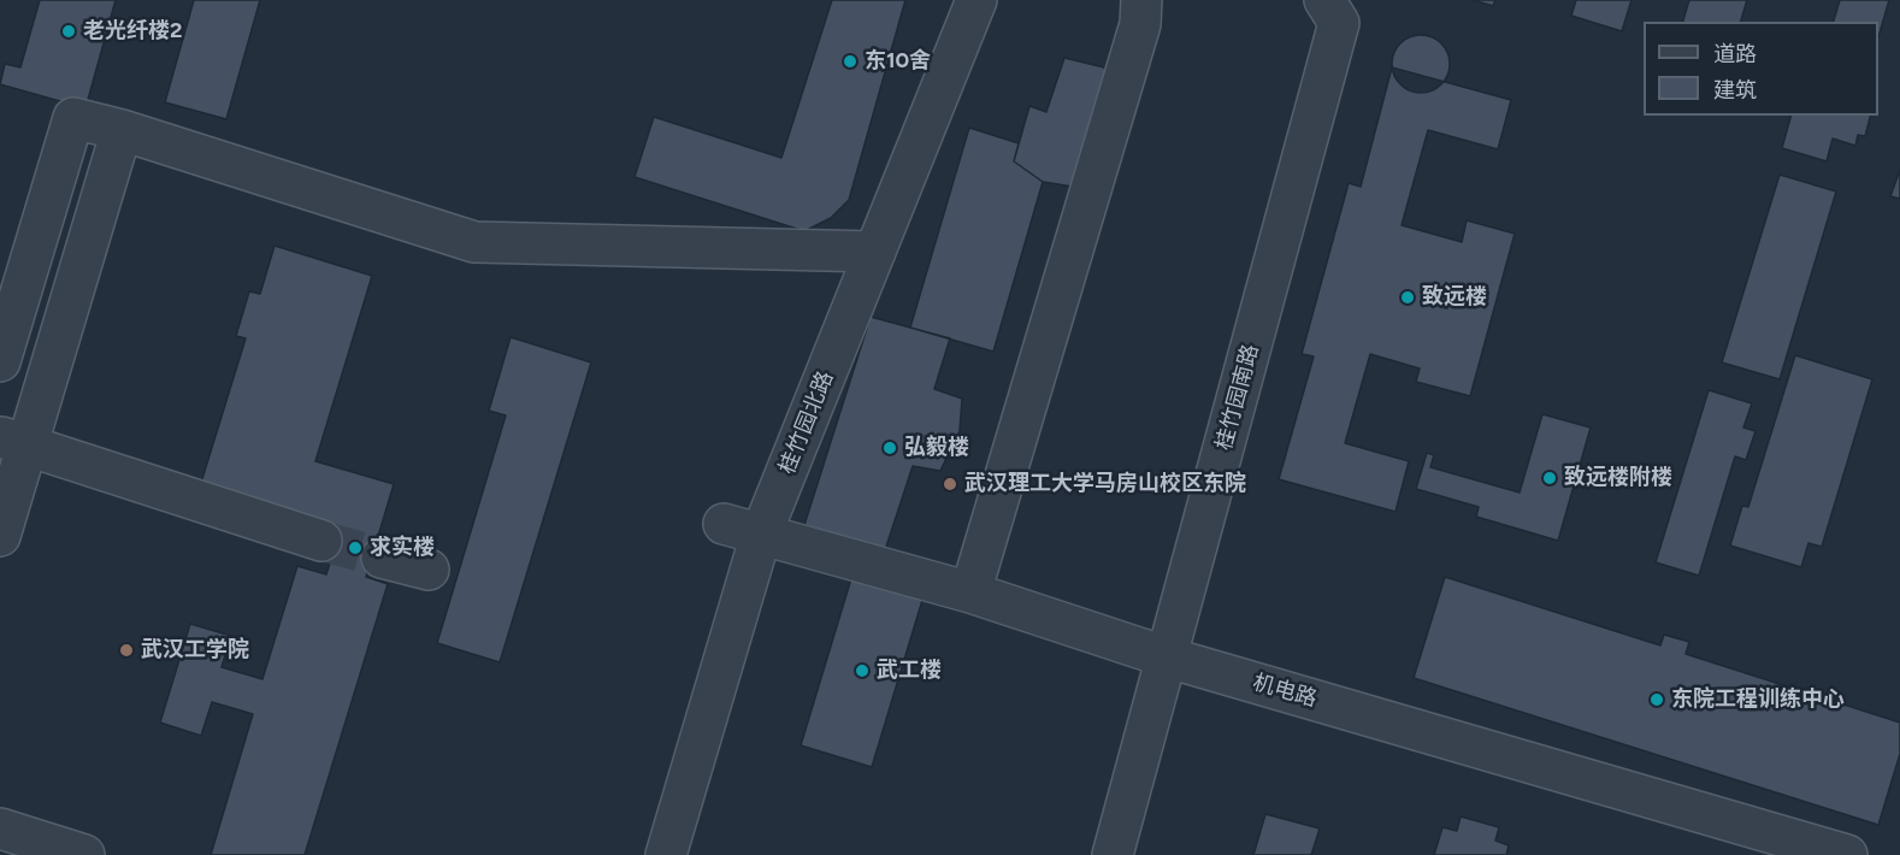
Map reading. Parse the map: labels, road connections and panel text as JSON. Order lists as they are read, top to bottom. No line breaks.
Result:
{"streets":{"street":["桂竹园南路","桂竹园北路","机电路"]},"crossings":[["桂竹园南路","机电路"],["桂竹园北路","机电路"]],"places":["老光纤楼2","东10舍","致远楼","弘毅楼","致远楼附楼","武汉理工大学马房山校区东院","求实楼","武汉工学院","武工楼","东院工程训练中心"],"legend":["道路","建筑"]}
